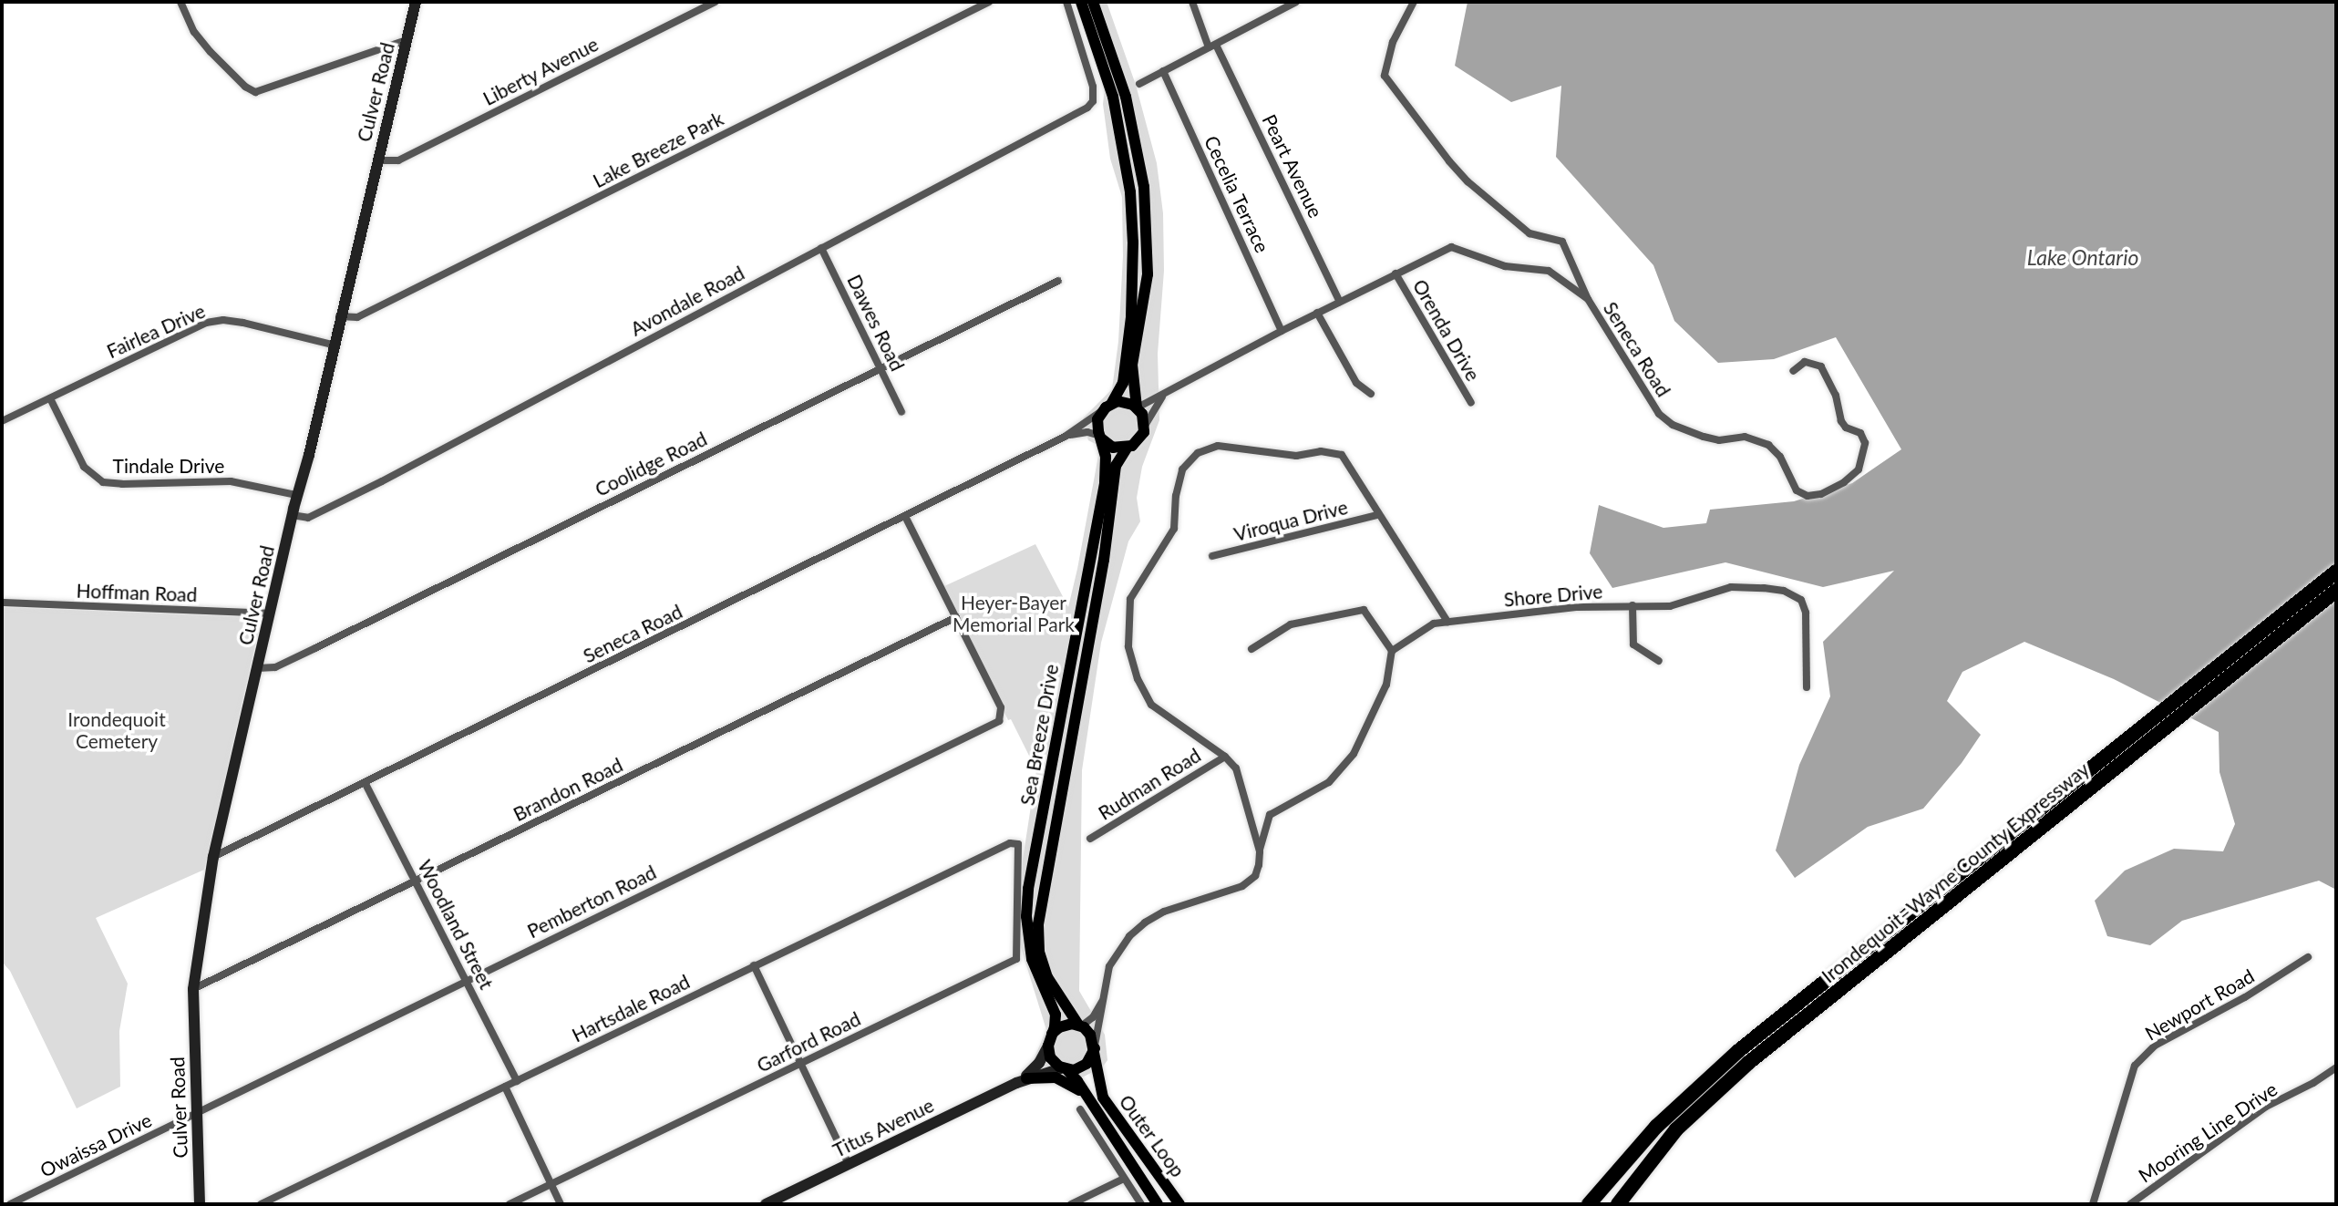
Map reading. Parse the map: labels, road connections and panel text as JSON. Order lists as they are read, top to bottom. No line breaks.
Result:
{"streets":{"highway":["Irondequoit–Wayne County Expressway"],"main road":["Culver Road","Sea Breeze Drive","Titus Avenue","Outer Loop"],"street":["Liberty Avenue","Lake Breeze Park","Peart Avenue","Cecelia Terrace","Avondale Road","Dawes Road","Orenda Drive","Fairlea Drive","Seneca Road","Coolidge Road","Tindale Drive","Viroqua Drive","Hoffman Road","Shore Drive","Rudman Road","Brandon Road","Pemberton Road","Woodland Street","Newport Road","Hartsdale Road","Garford Road","Mooring Line Drive","Owaissa Drive"]},"crossings":[["Liberty Avenue","Culver Road"],["Culver Road","Lake Breeze Park"],["Culver Road","Avondale Road"],["Culver Road","Fairlea Drive"],["Culver Road","Seneca Road"],["Culver Road","Coolidge Road"],["Culver Road","Tindale Drive"],["Culver Road","Hoffman Road"],["Culver Road","Brandon Road"],["Culver Road","Pemberton Road"],["Culver Road","Owaissa Drive"],["Peart Avenue","Seneca Road"],["Cecelia Terrace","Seneca Road"],["Avondale Road","Dawes Road"],["Dawes Road","Coolidge Road"],["Orenda Drive","Seneca Road"],["Fairlea Drive","Tindale Drive"],["Seneca Road","Sea Breeze Drive"],["Seneca Road","Woodland Street"],["Sea Breeze Drive","Titus Avenue"],["Sea Breeze Drive","Outer Loop"],["Brandon Road","Pemberton Road"],["Brandon Road","Woodland Street"],["Pemberton Road","Woodland Street"],["Pemberton Road","Owaissa Drive"],["Woodland Street","Hartsdale Road"],["Hartsdale Road","Garford Road"],["Titus Avenue","Outer Loop"]],"water":["Lake Ontario"],"parks":["Heyer-Bayer Memorial Park","Irondequoit Cemetery"]}
